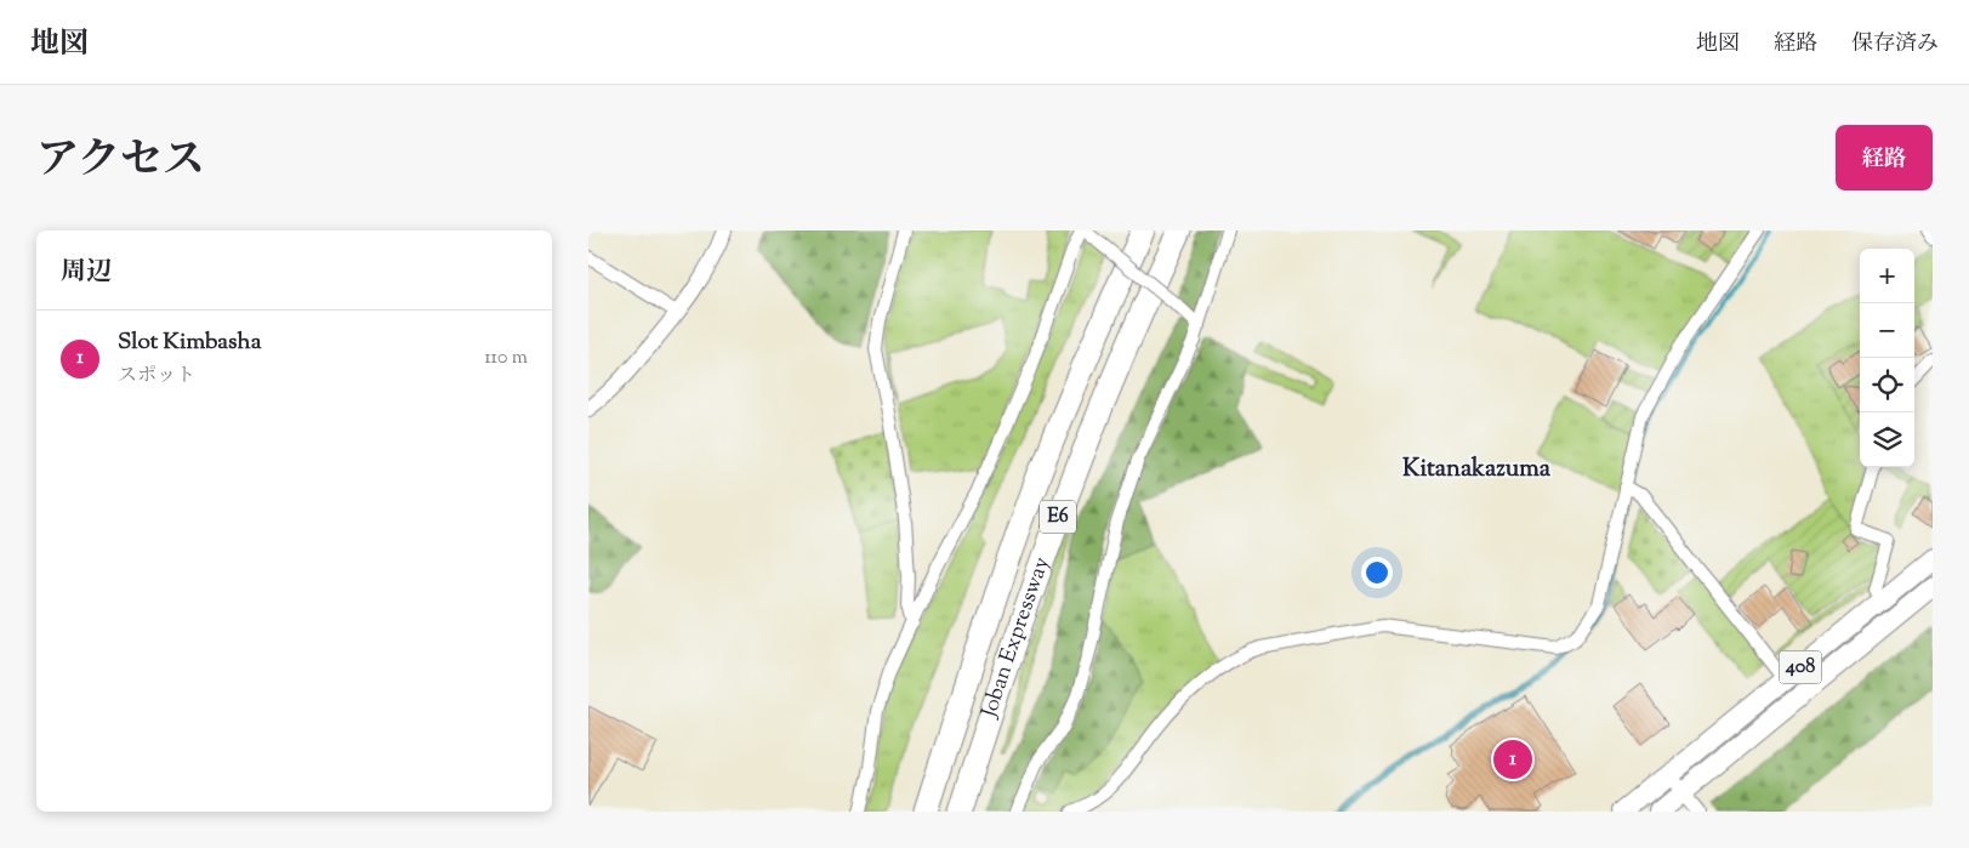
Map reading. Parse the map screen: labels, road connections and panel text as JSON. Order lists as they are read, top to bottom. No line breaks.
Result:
{"streets":{"highway":["E6","Joban Expressway","408"]},"districts":["Kitanakazuma"],"page":{"header":"地図","nav":["地図","経路","保存済み"],"title":"アクセス","buttons":"経路","heading":"周辺","map_buttons":["+","−"],"list":[{"mark":"1","name":"Slot Kimbasha","note":"スポット","value":"110 m"}],"pins":"1"}}
